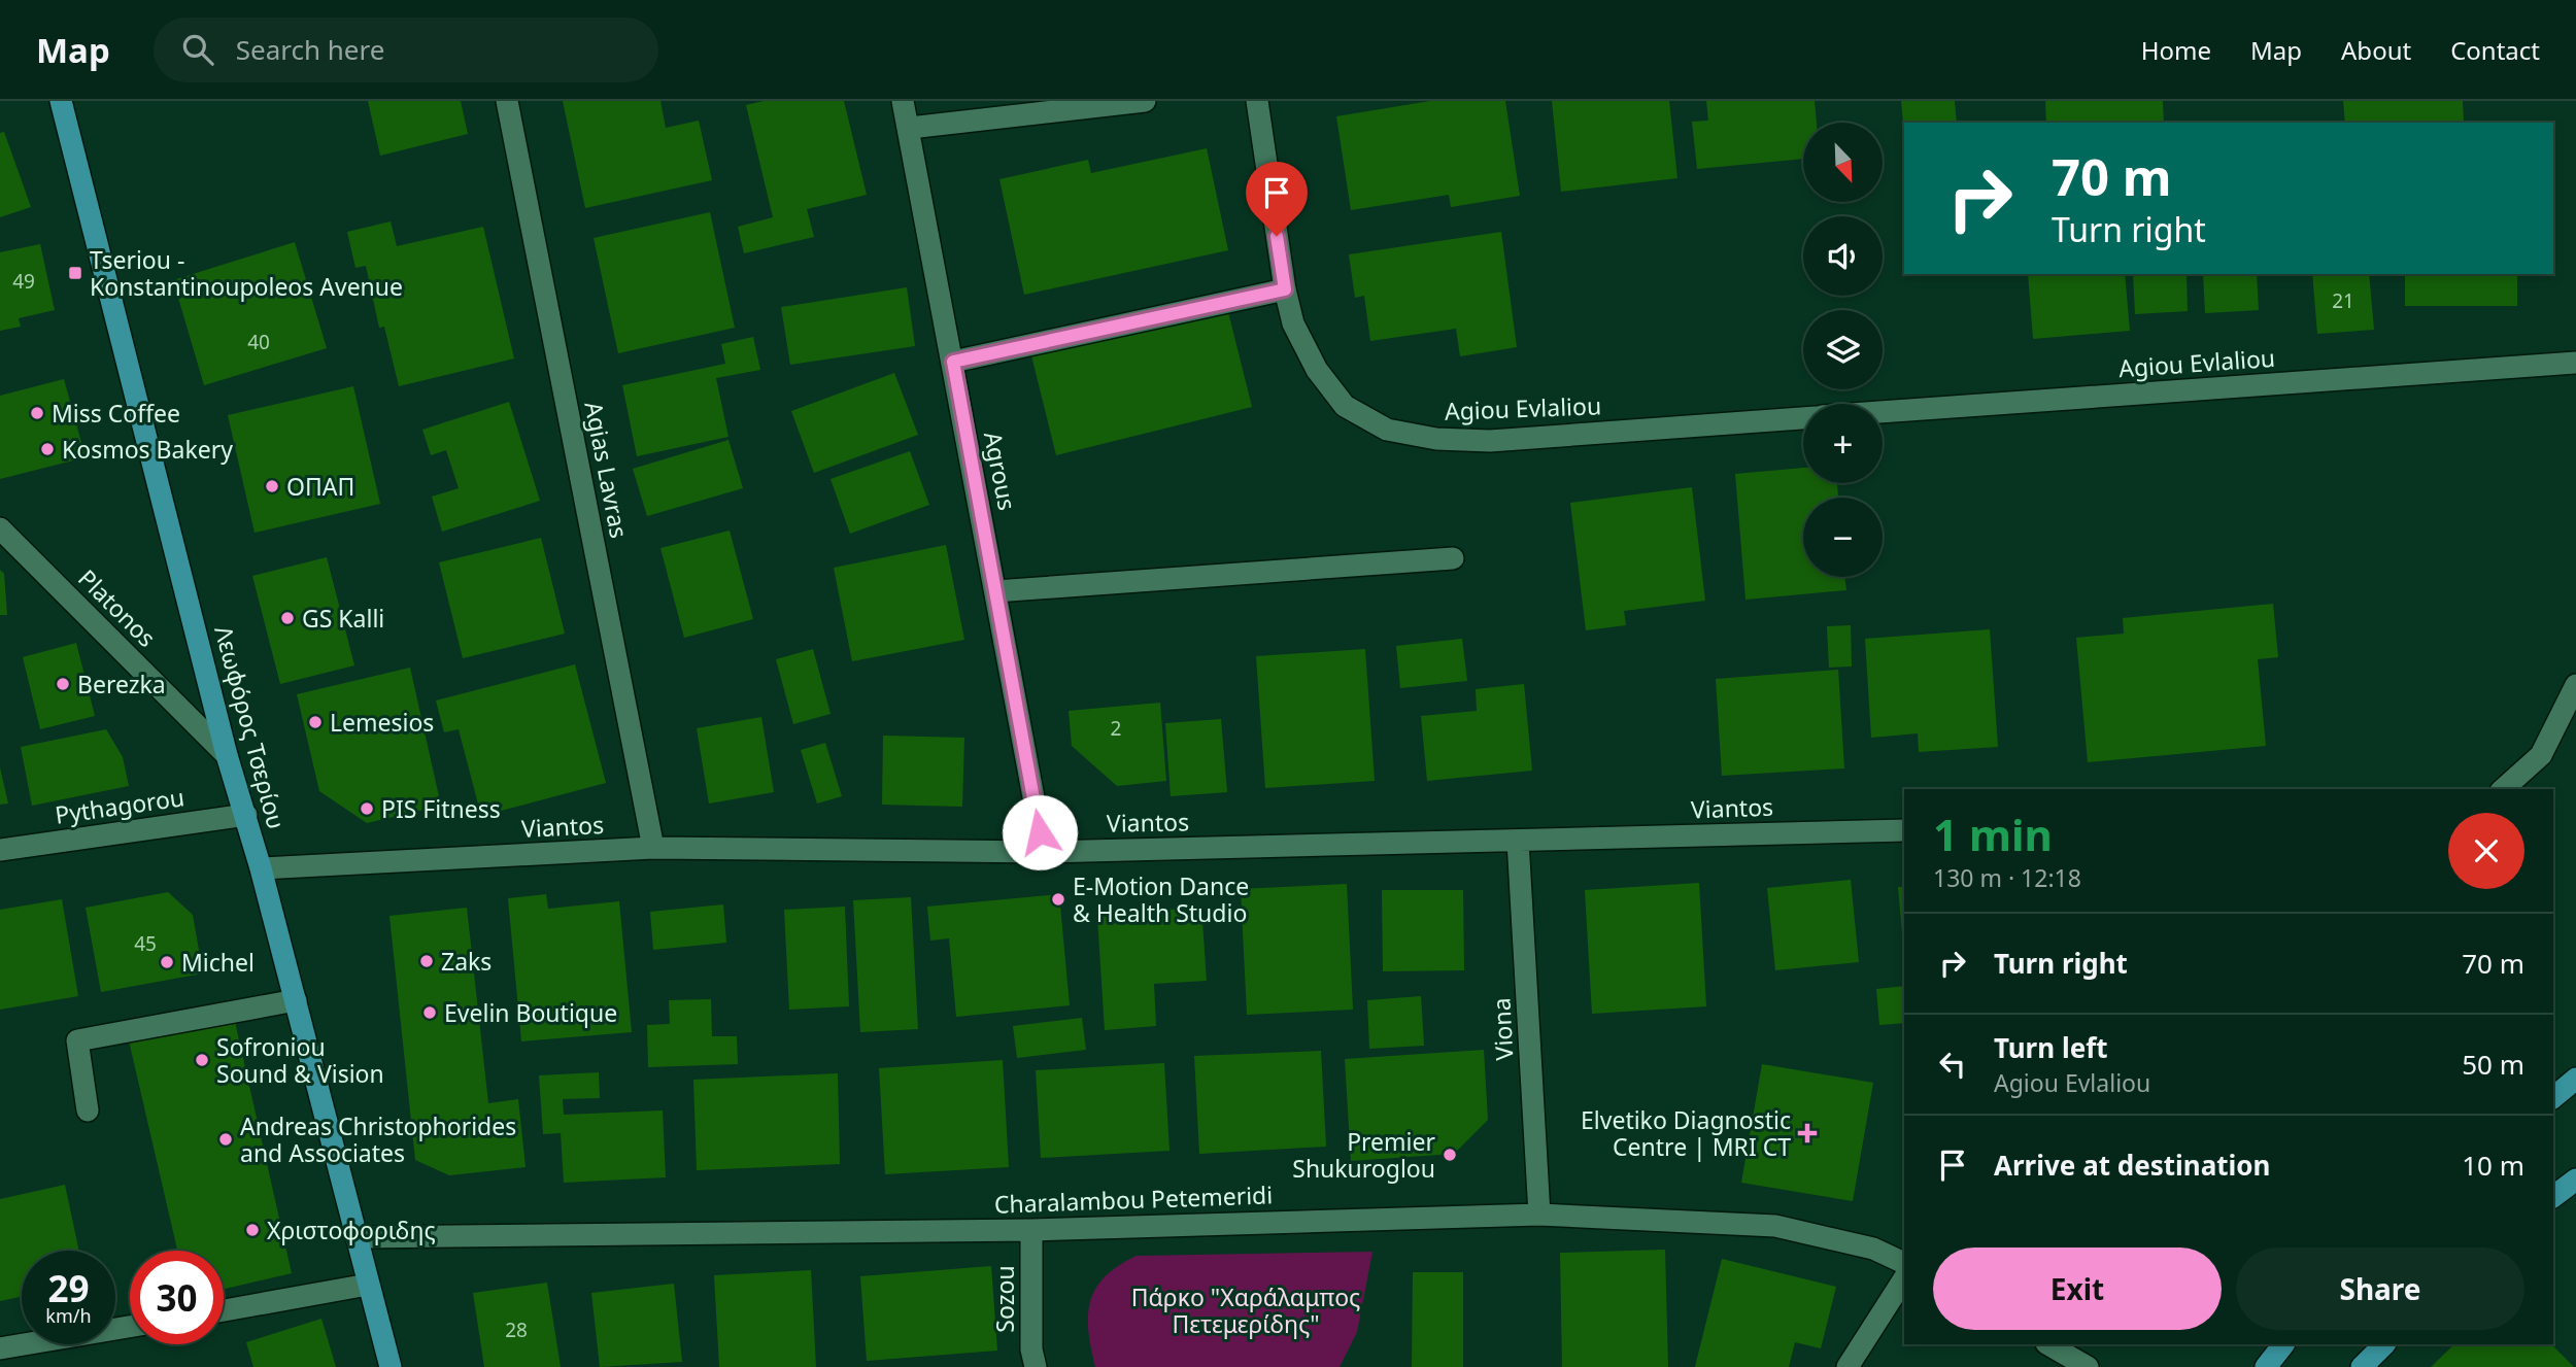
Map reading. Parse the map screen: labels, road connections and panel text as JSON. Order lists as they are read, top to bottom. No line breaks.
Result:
{"streets":{"main road":["Λεωφόρος Τσερίου"],"street":["Agiou Evlaliou","Agias Lavras","Agrous","Platonos","Pythagorou","Viantos","Viona","Charalambou Petemeridi","Sozou"]},"crossings":[["Agias Lavras","Viantos"],["Agrous","Viantos"],["Platonos","Λεωφόρος Τσερίου"],["Λεωφόρος Τσερίου","Pythagorou"],["Λεωφόρος Τσερίου","Viantos"],["Λεωφόρος Τσερίου","Charalambou Petemeridi"],["Viantos","Viona"],["Viona","Charalambou Petemeridi"],["Charalambou Petemeridi","Sozou"]],"parks":["Πάρκο \"Χαράλαμπος Πετεμερίδης\""],"places":{"transit":["Tseriou - Konstantinoupoleos Avenue"],"other":["Miss Coffee","Kosmos Bakery","ΟΠΑΠ","GS Kalli","Berezka","Lemesios","PIS Fitness","E-Motion Dance & Health Studio","Zaks","Michel","Evelin Boutique","Sofroniou Sound & Vision","Andreas Christophorides and Associates","Premier Shukuroglou","Χριστοφοριδης"],"health":["Elvetiko Diagnostic Centre | MRI CT"]},"house_numbers":["49","21","40","2","45","28"],"north":"bottom right","page":{"header":"Map","search":"Search here","nav":["Home","Map","About","Contact"],"map_buttons":["+","−"],"turn":["70 m","Turn right"],"heading":["1 min","130 m · 12:18"],"list":[{"name":"Turn right","value":"70 m"},{"name":"Turn left","note":"Agiou Evlaliou","value":"50 m"},{"name":"Arrive at destination","value":"10 m"}],"buttons":["Exit","Share"],"speed":"29 km/h","limit":"30"}}
